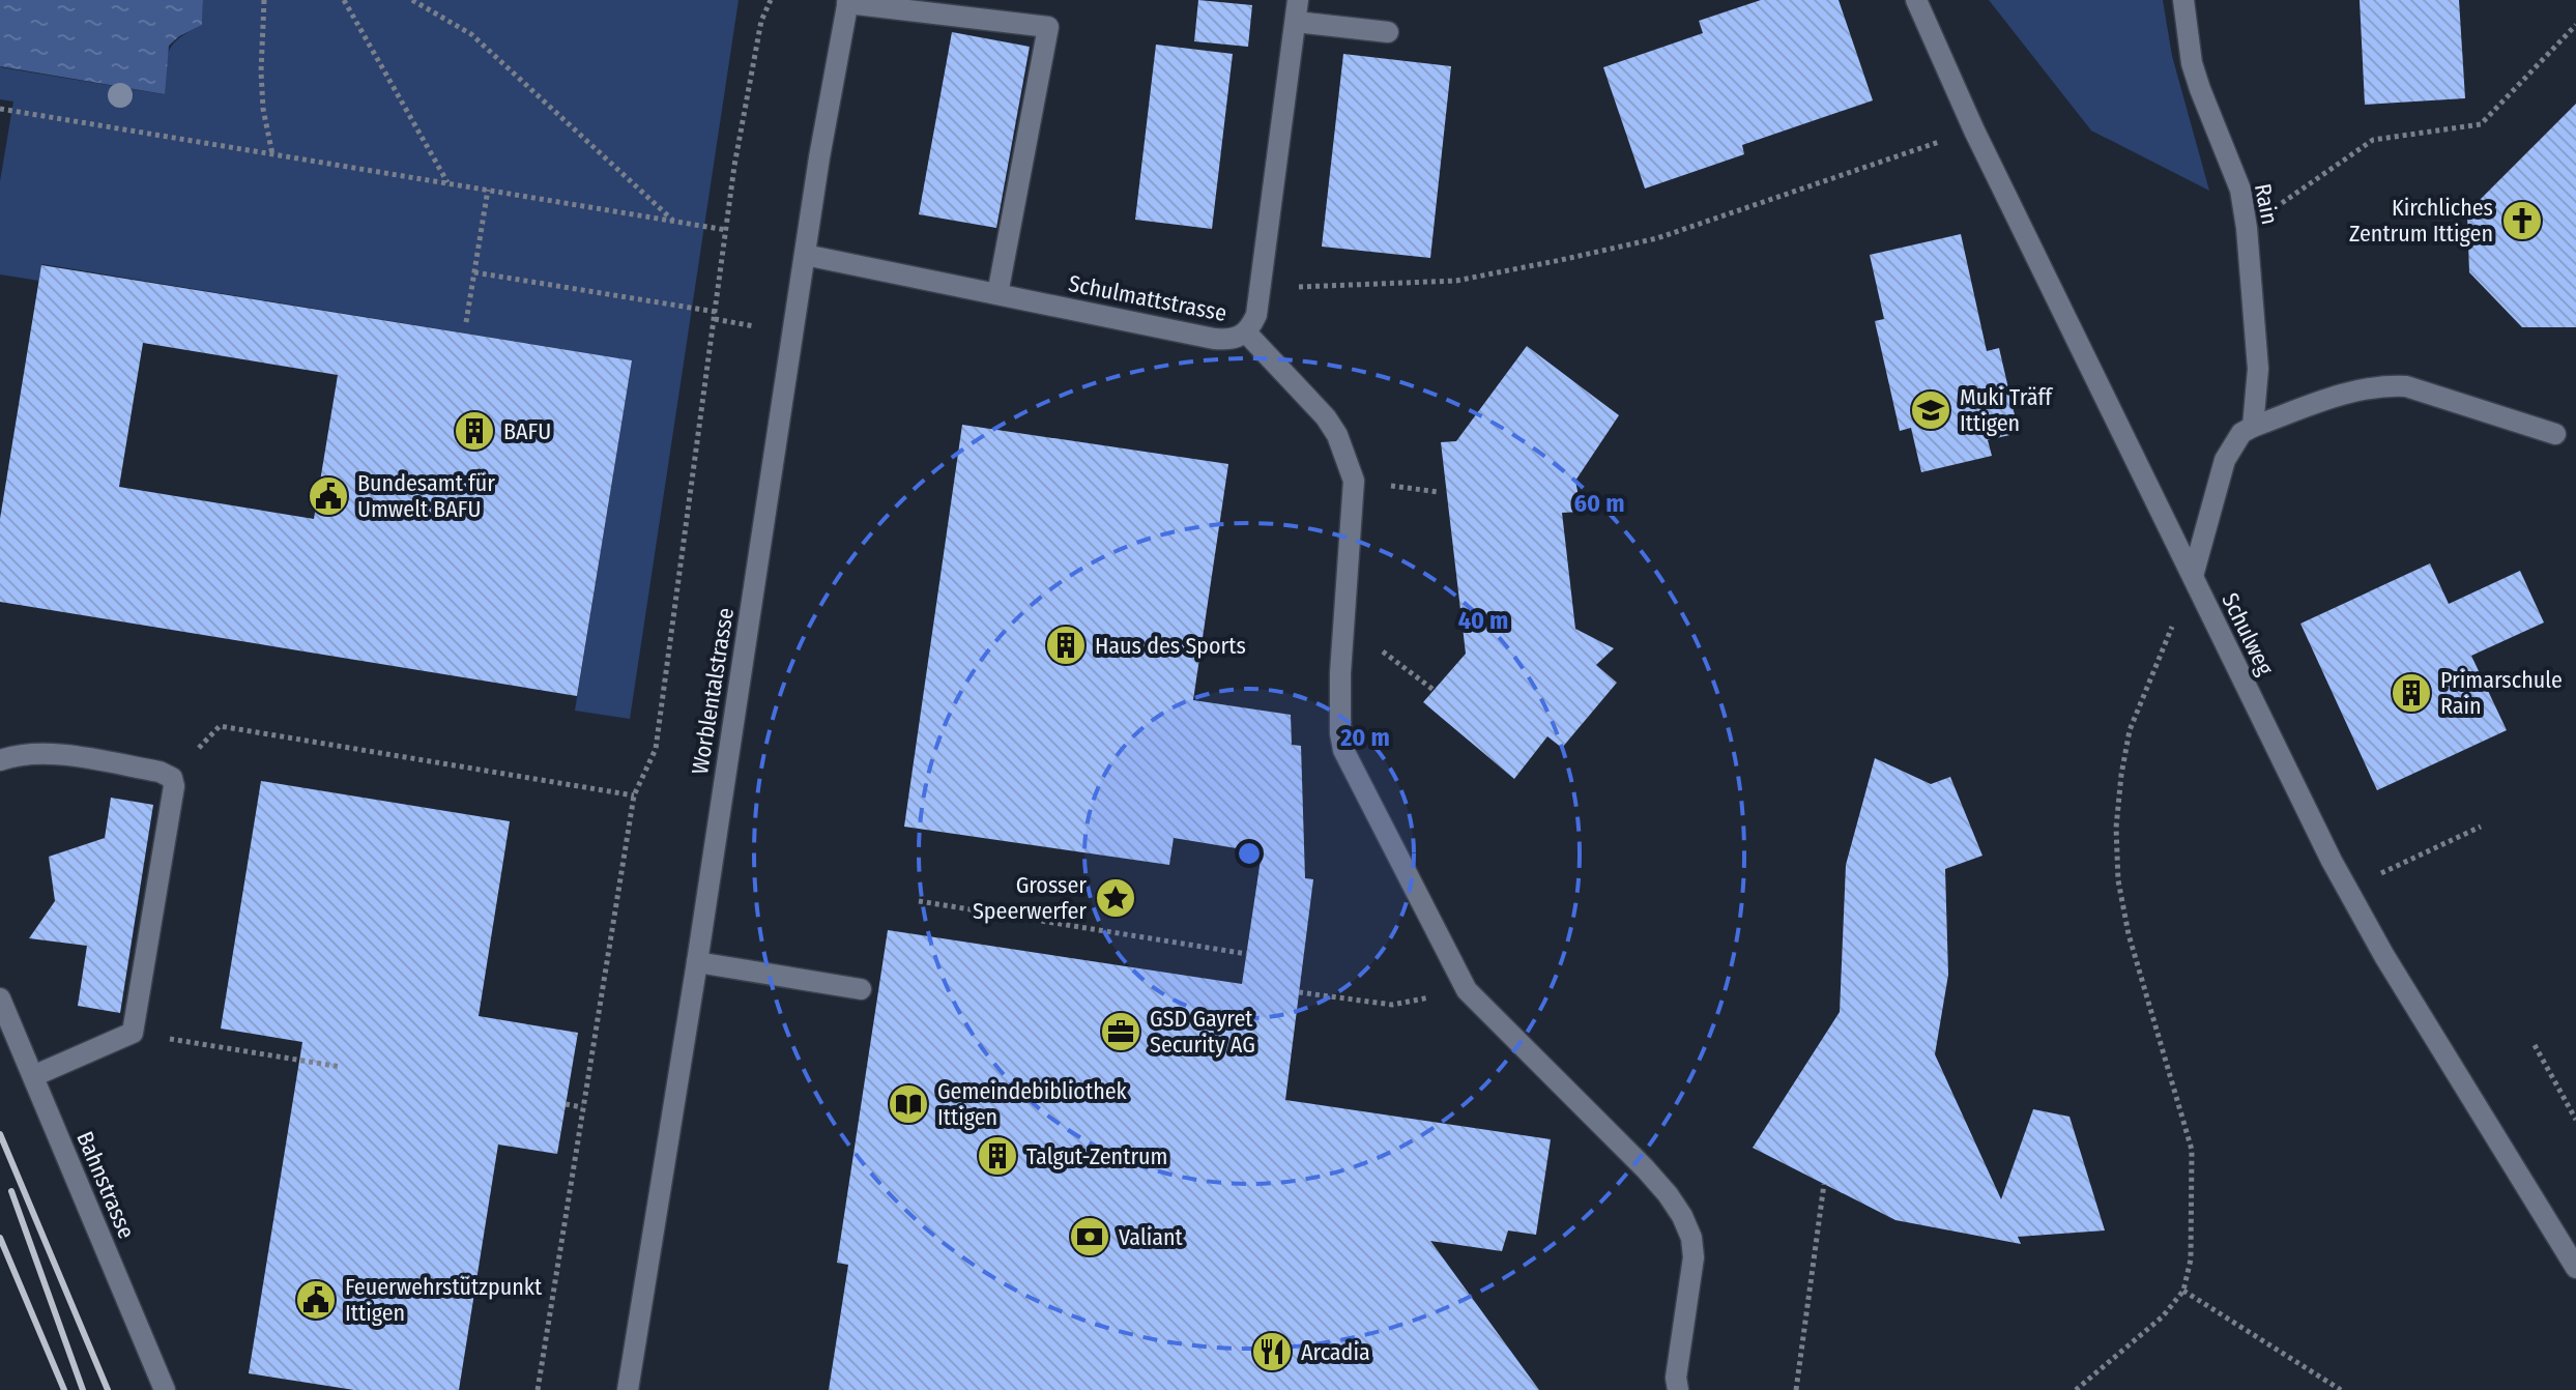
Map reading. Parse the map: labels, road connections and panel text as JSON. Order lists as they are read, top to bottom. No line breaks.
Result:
{"streets":{"street":["Rain","Schulmattstrasse","Schulweg","Worblentalstrasse","Bahnstrasse"]},"crossings":[["Schulmattstrasse","Worblentalstrasse"]],"places":{"church":["Kirchliches Zentrum Ittigen"],"school or university":["Muki Träff Ittigen"],"building":["BAFU","Haus des Sports","Primarschule Rain","Talgut-Zentrum"],"public building":["Bundesamt für Umwelt BAFU","Feuerwehrstützpunkt Ittigen"],"place":["Grosser Speerwerfer"],"office":["GSD Gayret Security AG"],"library":["Gemeindebibliothek Ittigen"],"bank":["Valiant"],"restaurant":["Arcadia"]},"rings":["60 m","40 m","20 m"]}
